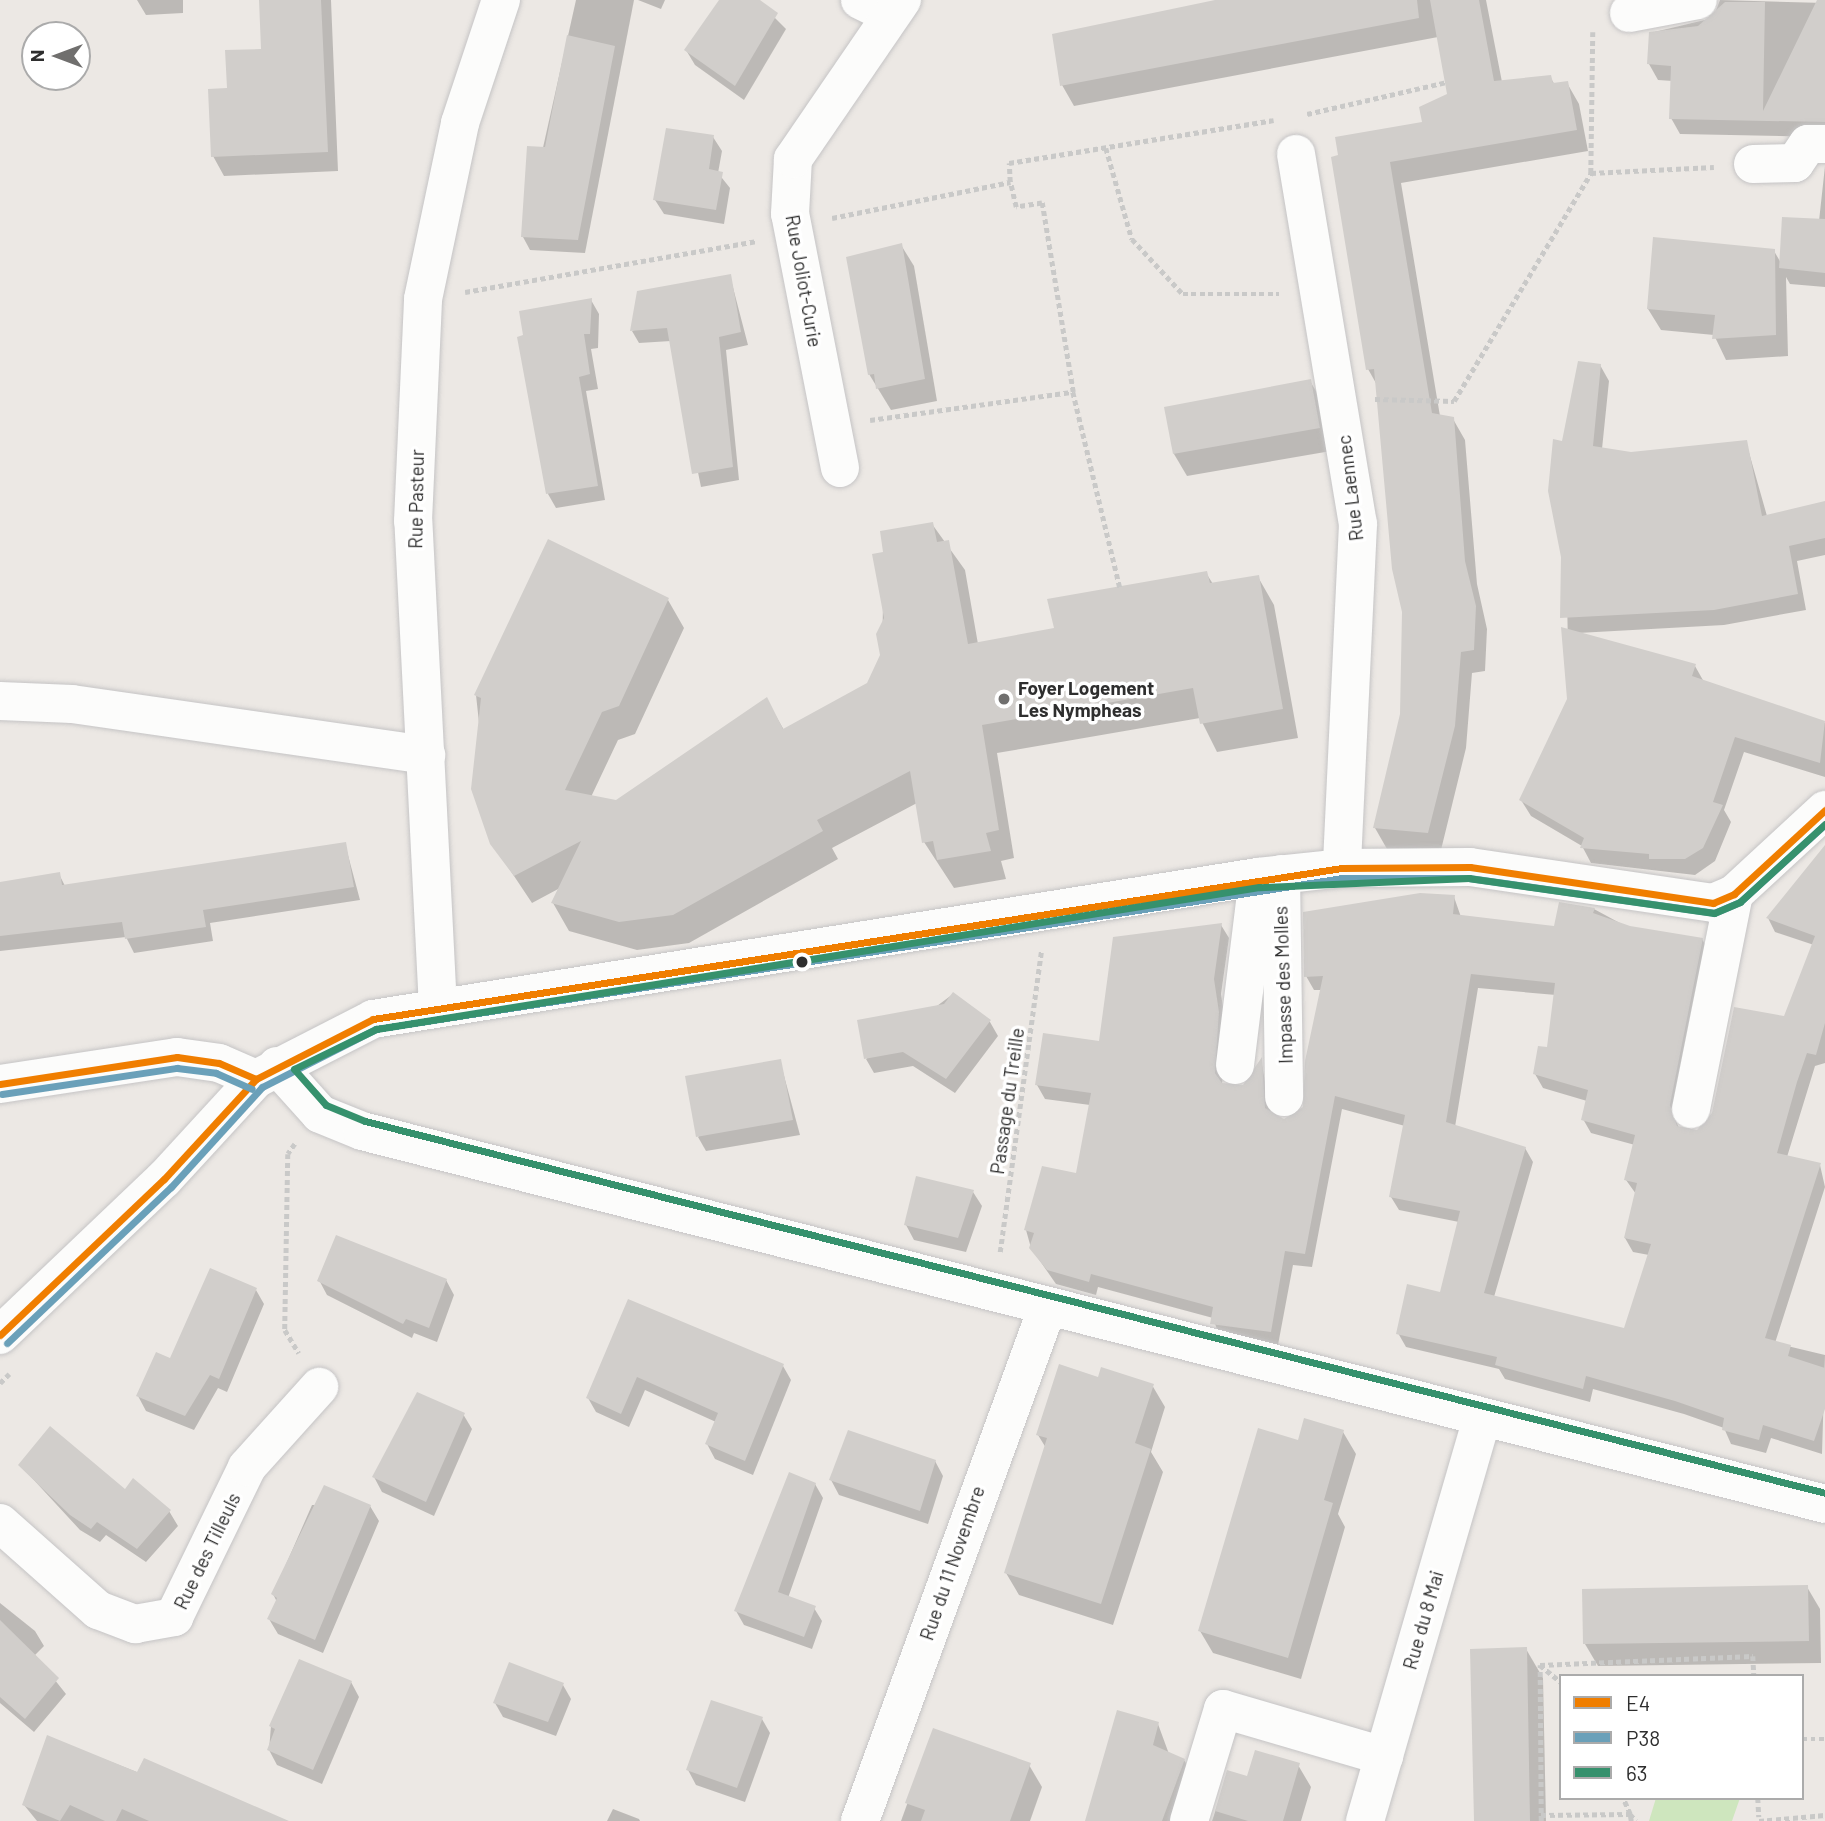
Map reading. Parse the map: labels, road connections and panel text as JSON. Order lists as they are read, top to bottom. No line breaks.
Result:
{"streets":{"street":["Rue Joliot-Curie","Rue Laennec","Rue Pasteur","Impasse des Molles","Rue des Tilleuls","Rue du 11 Novembre","Rue du 8 Mai"],"path":["Passage du Treille"]},"places":["Foyer Logement Les Nympheas"],"lines":["transit line E4","transit line P38","transit line 63"],"legend":["E4","P38","63"],"north":"left"}
